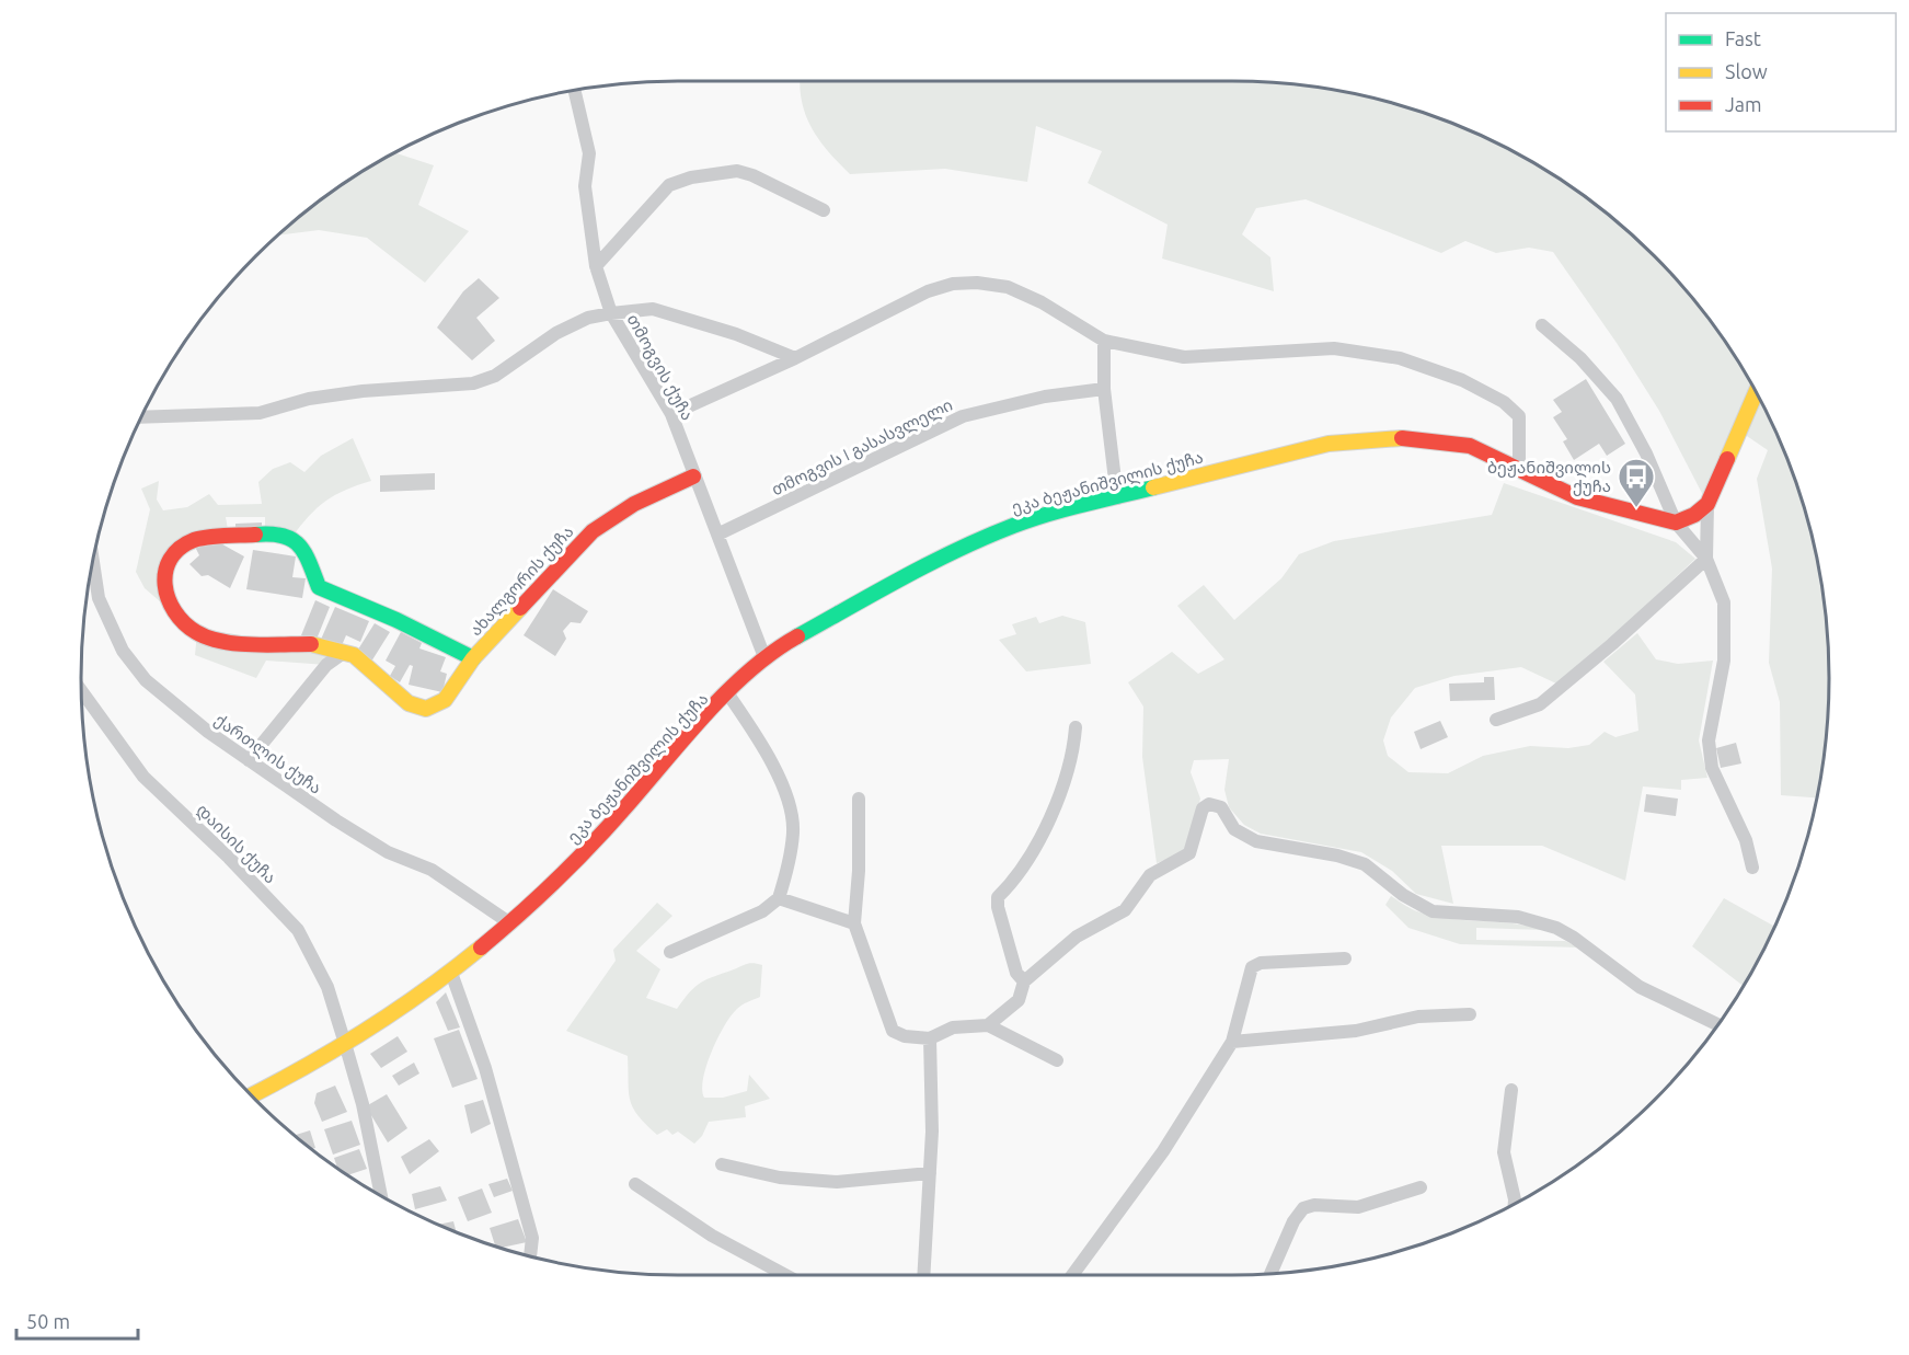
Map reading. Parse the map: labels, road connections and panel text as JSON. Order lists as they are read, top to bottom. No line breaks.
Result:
{"streets":{"street":["თმოგვის ქუჩა","თმოგვის I გასასვლელი","ეკა ბეჟანიშვილის ქუჩა","ახალგორის ქუჩა","ქართლის ქუჩა","დაისის ქუჩა"]},"crossings":[["თმოგვის ქუჩა","თმოგვის I გასასვლელი"],["თმოგვის ქუჩა","ეკა ბეჟანიშვილის ქუჩა"],["თმოგვის ქუჩა","ახალგორის ქუჩა"],["ეკა ბეჟანიშვილის ქუჩა","ქართლის ქუჩა"],["ეკა ბეჟანიშვილის ქუჩა","დაისის ქუჩა"]],"places":{"bus stop":["ბეჟანიშვილის ქუჩა"]},"legend":["Fast","Slow","Jam"],"scale_bar":"50 m"}
